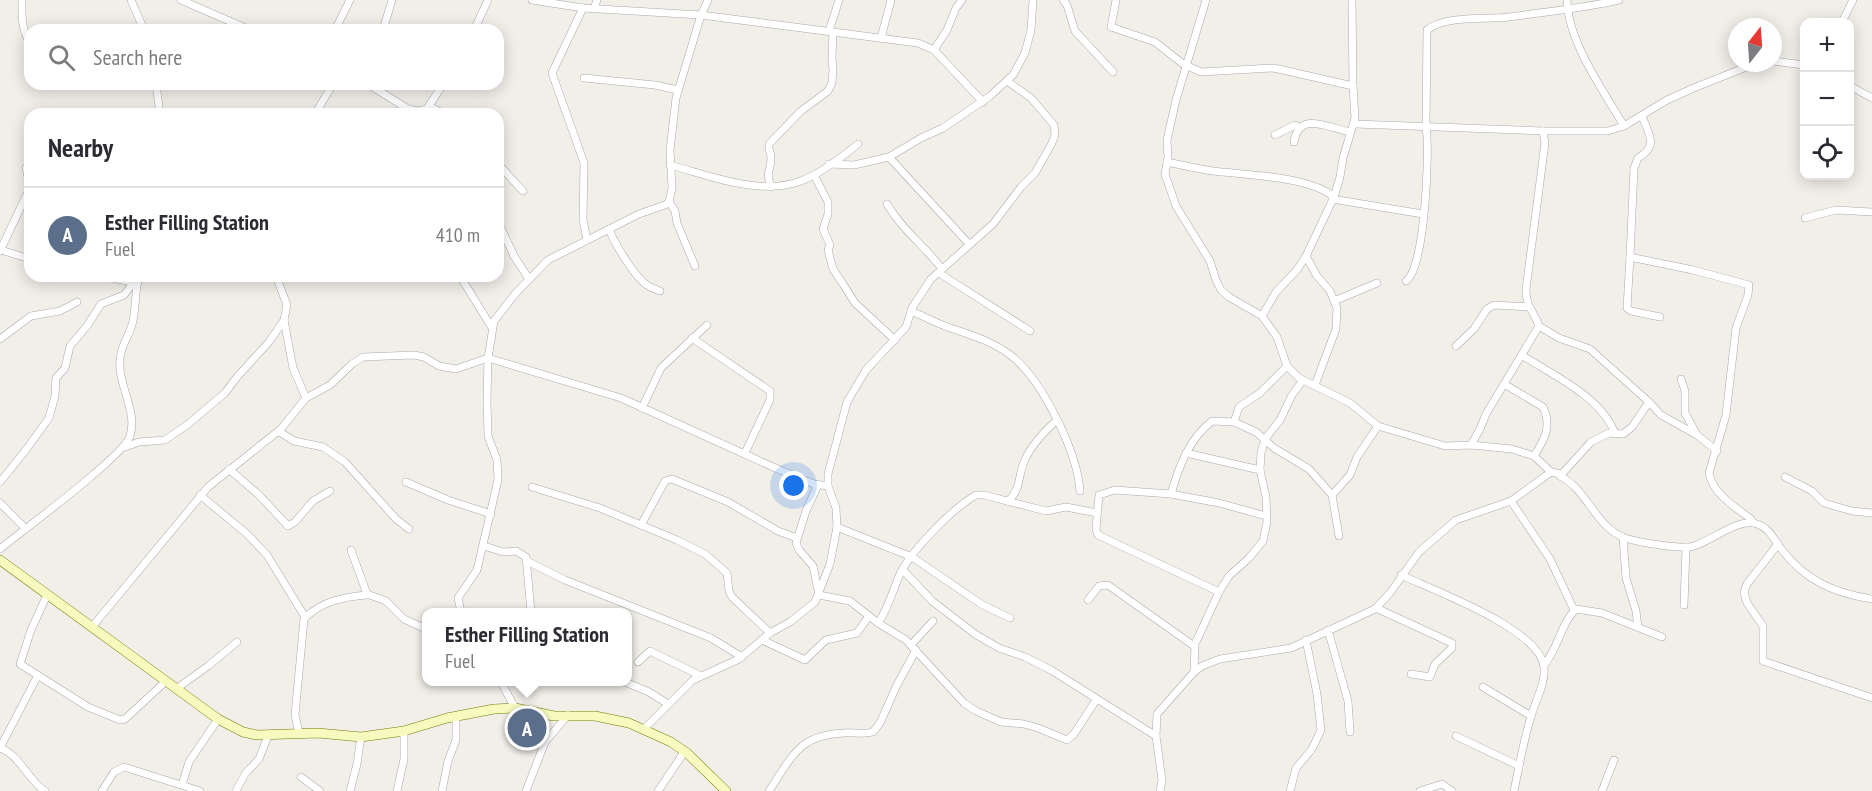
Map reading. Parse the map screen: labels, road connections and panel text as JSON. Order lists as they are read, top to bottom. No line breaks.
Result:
{"north":"top","page":{"map_buttons":["+","−"],"search":"Search here","heading":"Nearby","list":[{"mark":"A","name":"Esther Filling Station","note":"Fuel","value":"410 m"}],"popup":["Esther Filling Station","Fuel"],"pins":"A"}}
